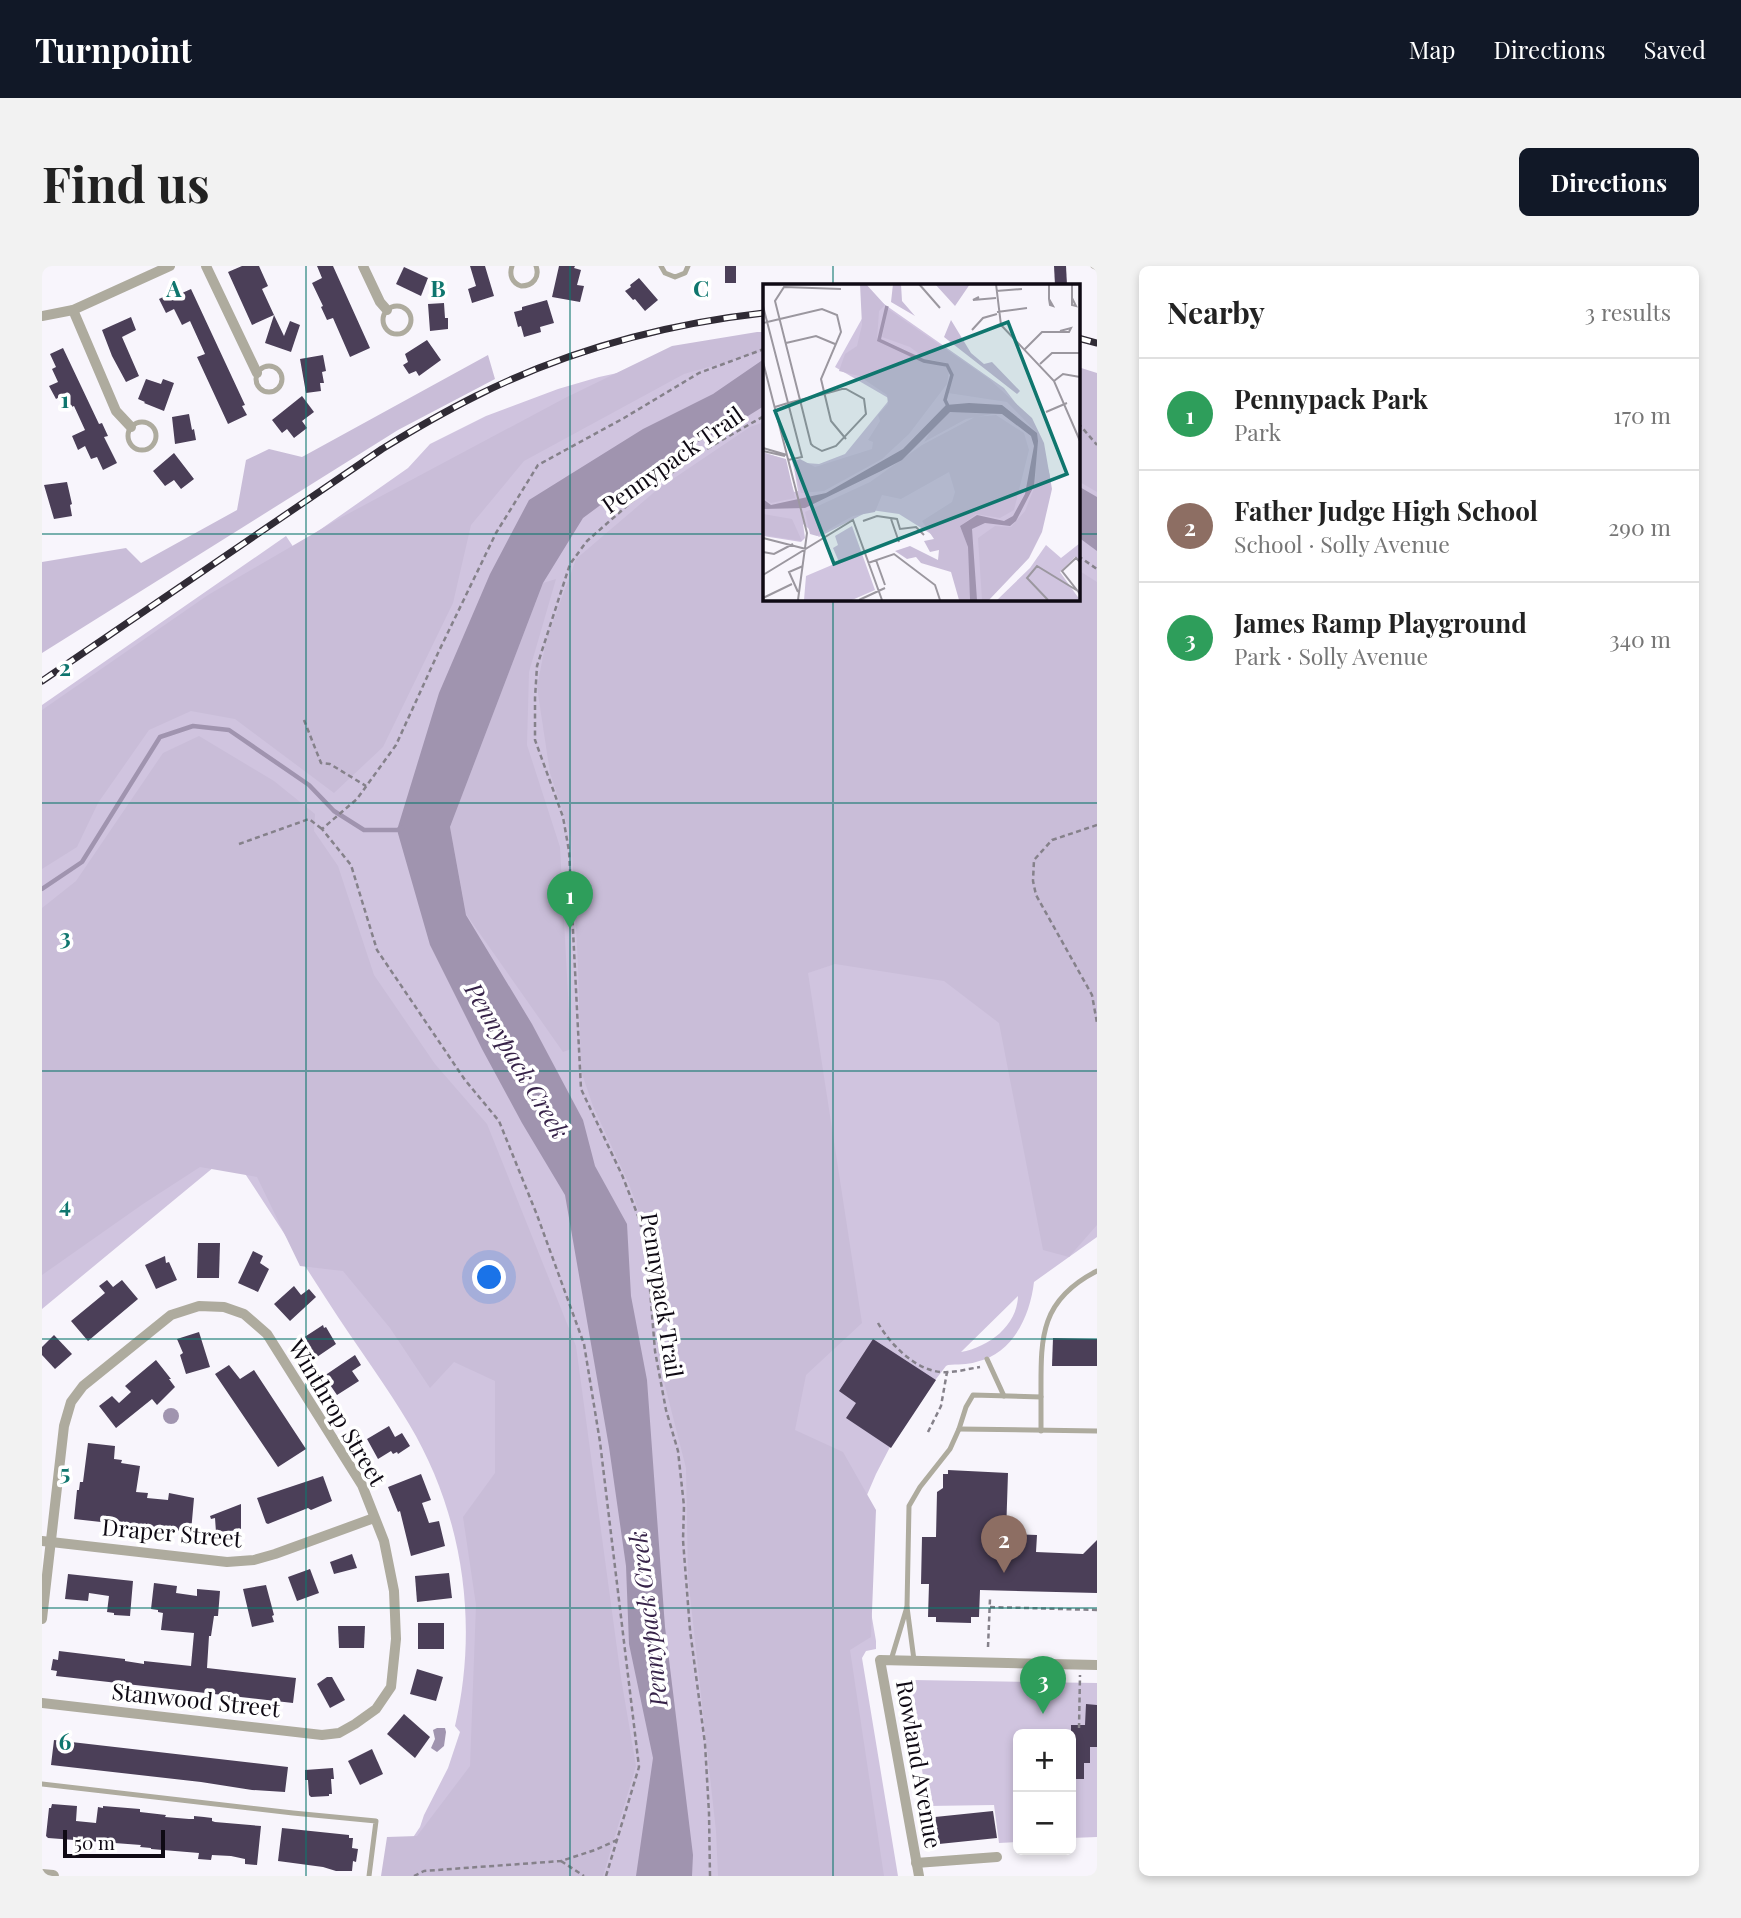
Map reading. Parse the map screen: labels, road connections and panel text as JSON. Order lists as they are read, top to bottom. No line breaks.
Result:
{"streets":{"street":["Winthrop Street","Draper Street","Stanwood Street","Rowland Avenue"],"path":["Pennypack Trail"]},"crossings":[["Winthrop Street","Draper Street"],["Winthrop Street","Stanwood Street"]],"water":["Pennypack Creek"],"scale_bar":"50 m","page":{"header":"Turnpoint","nav":["Map","Directions","Saved"],"buttons":"Directions","title":"Find us","heading":["Nearby","3 results"],"list":[{"mark":"1","name":"Pennypack Park","note":"Park","value":"170 m"},{"mark":"2","name":"Father Judge High School","note":"School · Solly Avenue","value":"290 m"},{"mark":"3","name":"James Ramp Playground","note":"Park · Solly Avenue","value":"340 m"}],"pins":["1","2","3"],"map_buttons":["+","−"],"scale":"50 m"},"grid":{"columns":["A","B","C"],"rows":["1","2","3","4","5","6"]}}
